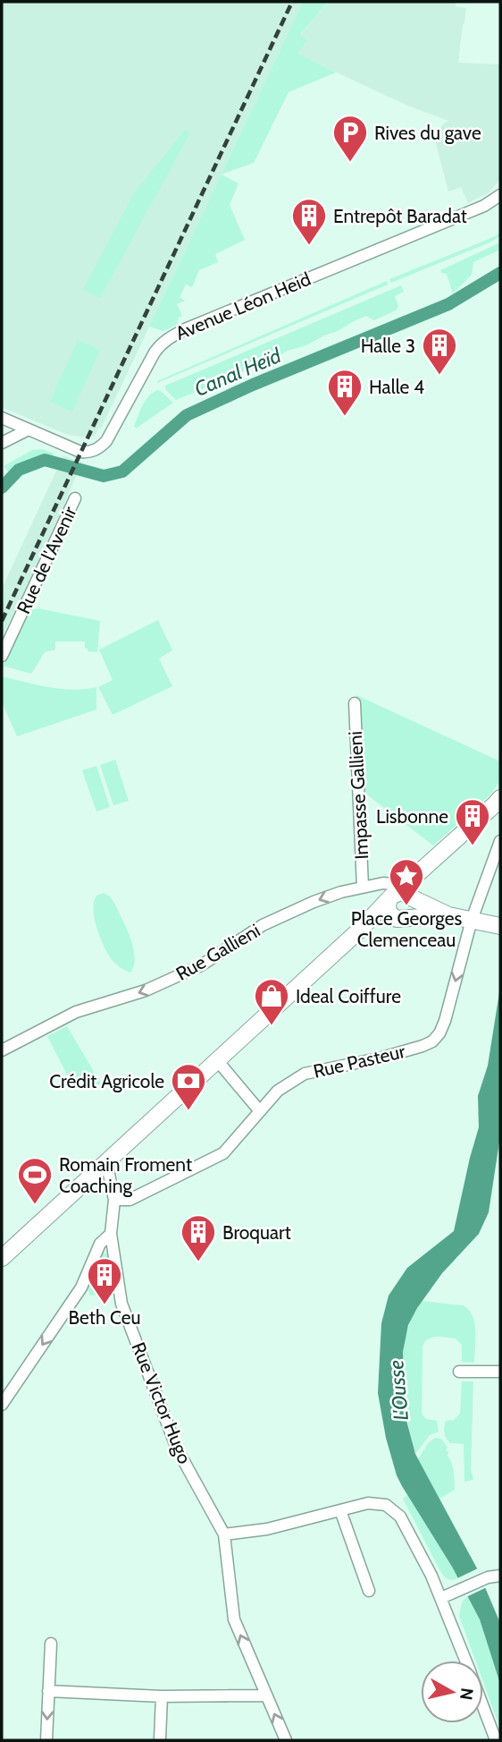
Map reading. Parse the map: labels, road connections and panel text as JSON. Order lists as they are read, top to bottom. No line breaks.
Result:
{"streets":{"street":["Avenue Léon Heid","Rue de l'Avenir","Impasse Gallieni","Rue Gallieni","Rue Pasteur","Rue Victor Hugo"]},"crossings":[["Impasse Gallieni","Rue Gallieni"],["Rue Pasteur","Rue Victor Hugo"]],"one_way":["Rue Gallieni","Rue Pasteur","Rue Victor Hugo"],"water":["Canal Heïd","L'Ousse"],"places":{"parking":["Rives du gave"],"building":["Entrepôt Baradat","Halle 3","Halle 4","Lisbonne","Broquart","Beth Ceu"],"place":["Place Georges Clemenceau"],"shop":["Ideal Coiffure"],"bank":["Crédit Agricole"],"sports":["Romain Froment Coaching"]},"north":"right"}
